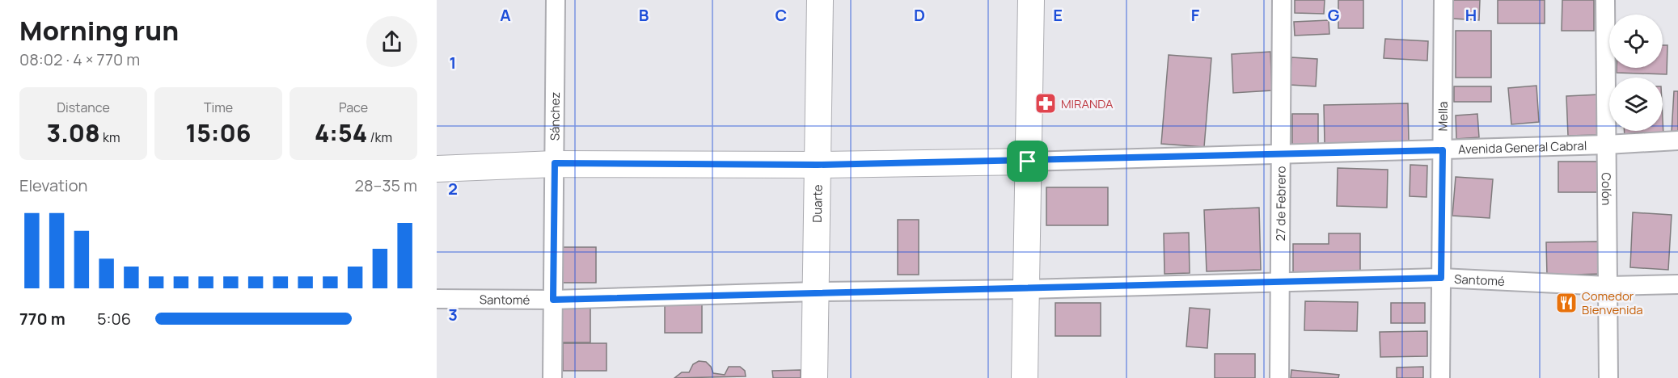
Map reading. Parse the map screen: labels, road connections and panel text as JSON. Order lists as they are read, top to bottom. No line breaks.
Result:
{"streets":{"main road":["Avenida General Cabral","Duarte"],"street":["Sánchez","Mella","Colón","27 de Febrero","Santomé"]},"crossings":[["Sánchez","Avenida General Cabral"],["Sánchez","Santomé"],["Mella","Avenida General Cabral"],["Mella","Santomé"],["Avenida General Cabral","Colón"],["Avenida General Cabral","Duarte"],["Avenida General Cabral","27 de Febrero"],["Colón","Santomé"],["Duarte","Santomé"],["27 de Febrero","Santomé"]],"places":{"pharmacy":["MIRANDA"],"restaurant":["Comedor Bienvenida"]},"page":{"heading":["Morning run","08:02 · 4 × 770 m"],"stats":[["Distance","3.08 km"],["Time","15:06"],["Pace","4:54 /km"]],"chart":["Elevation","28–35 m"],"list":[{"name":"770 m","note":"5:06"}]},"grid":{"columns":["A","B","C","D","E","F","G","H"],"rows":["1","2","3"]}}
